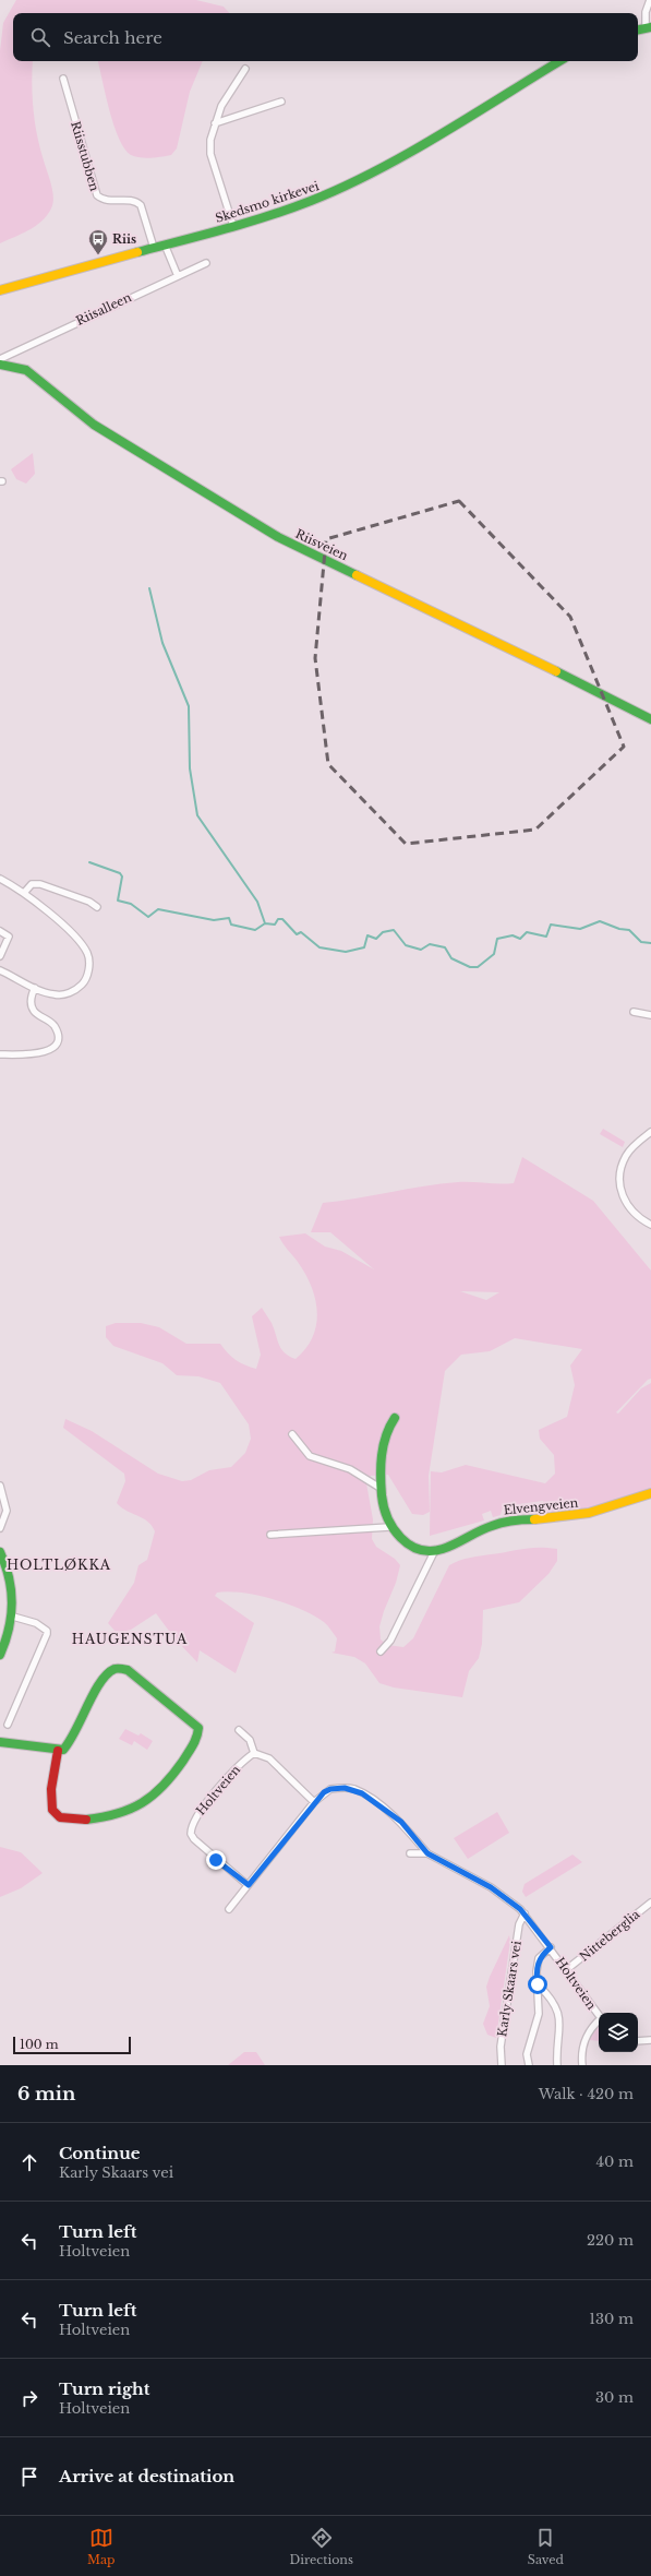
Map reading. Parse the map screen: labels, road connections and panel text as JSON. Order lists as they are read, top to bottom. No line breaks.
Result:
{"streets":{"main road":["Skedsmo kirkevei","Riisveien","Elvengveien"],"street":["Riisstubben","Riisalleen","Holtveien","Nitteberglia","Karly Skaars vei"]},"crossings":[["Riisstubben","Skedsmo kirkevei"],["Holtveien","Nitteberglia"],["Holtveien","Karly Skaars vei"]],"districts":["HOLTLØKKA","HAUGENSTUA"],"places":{"bus stop":["Riis"]},"scale_bar":"100 m","page":{"search":"Search here","scale":"100 m","heading":["6 min","Walk · 420 m"],"list":[["Continue","Karly Skaars vei","40 m"],["Turn left","Holtveien","220 m"],["Turn left","Holtveien","130 m"],["Turn right","Holtveien","30 m"],"Arrive at destination"],"nav":["Map","Directions","Saved"]}}
